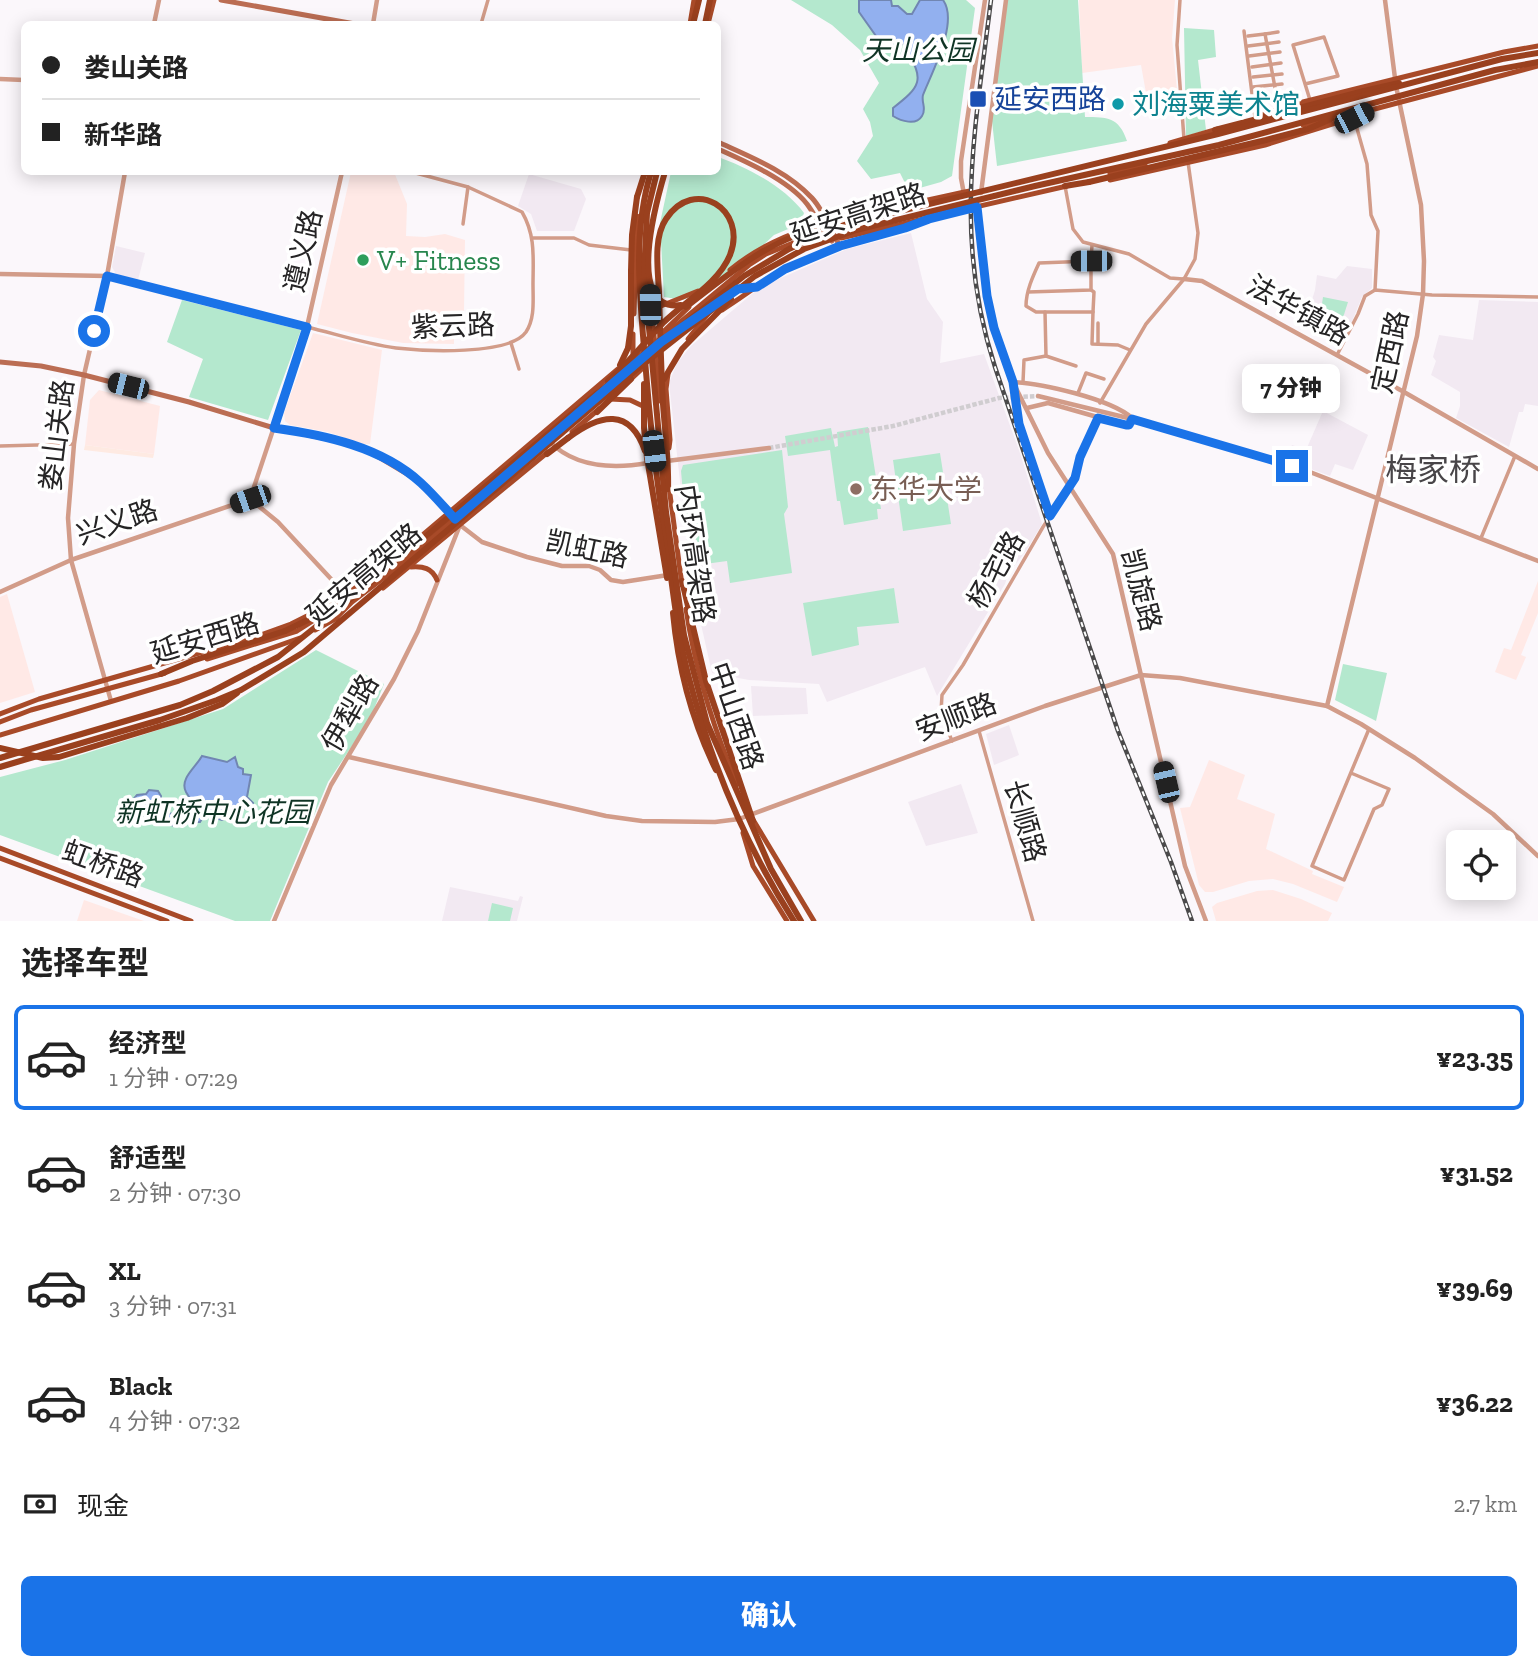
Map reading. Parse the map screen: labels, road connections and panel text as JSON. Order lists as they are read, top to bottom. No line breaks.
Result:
{"streets":{"highway":["延安高架路","内环高架路"],"main road":["延安西路","中山西路","虹桥路"],"street":["遵义路","法华镇路","紫云路","定西路","娄山关路","兴义路","凯虹路","杨宅路","凯旋路","伊犁路","安顺路","长顺路"]},"crossings":[["延安高架路","延安西路"],["遵义路","紫云路"],["遵义路","兴义路"],["法华镇路","定西路"],["定西路","延安西路"],["定西路","安顺路"],["娄山关路","兴义路"],["娄山关路","延安西路"],["凯虹路","延安西路"],["凯虹路","伊犁路"],["凯虹路","中山西路"],["内环高架路","中山西路"],["杨宅路","凯旋路"],["杨宅路","安顺路"],["凯旋路","延安西路"],["凯旋路","安顺路"],["延安西路","伊犁路"],["延安西路","中山西路"],["伊犁路","安顺路"],["中山西路","安顺路"],["安顺路","长顺路"]],"districts":["梅家桥"],"parks":["天山公园","新虹桥中心花园"],"places":{"transit":["延安西路"],"other":["刘海粟美术馆","V+ Fitness","东华大学"]},"page":{"banner":["娄山关路","新华路"],"bubble":"7 分钟","heading":"选择车型","list":[{"name":"经济型","note":"1 分钟 · 07:29","value":"¥23.35"},{"name":"舒适型","note":"2 分钟 · 07:30","value":"¥31.52"},{"name":"XL","note":"3 分钟 · 07:31","value":"¥39.69"},{"name":"Black","note":"4 分钟 · 07:32","value":"¥36.22"}],"pay":["现金","2.7 km"],"buttons":"确认"}}
